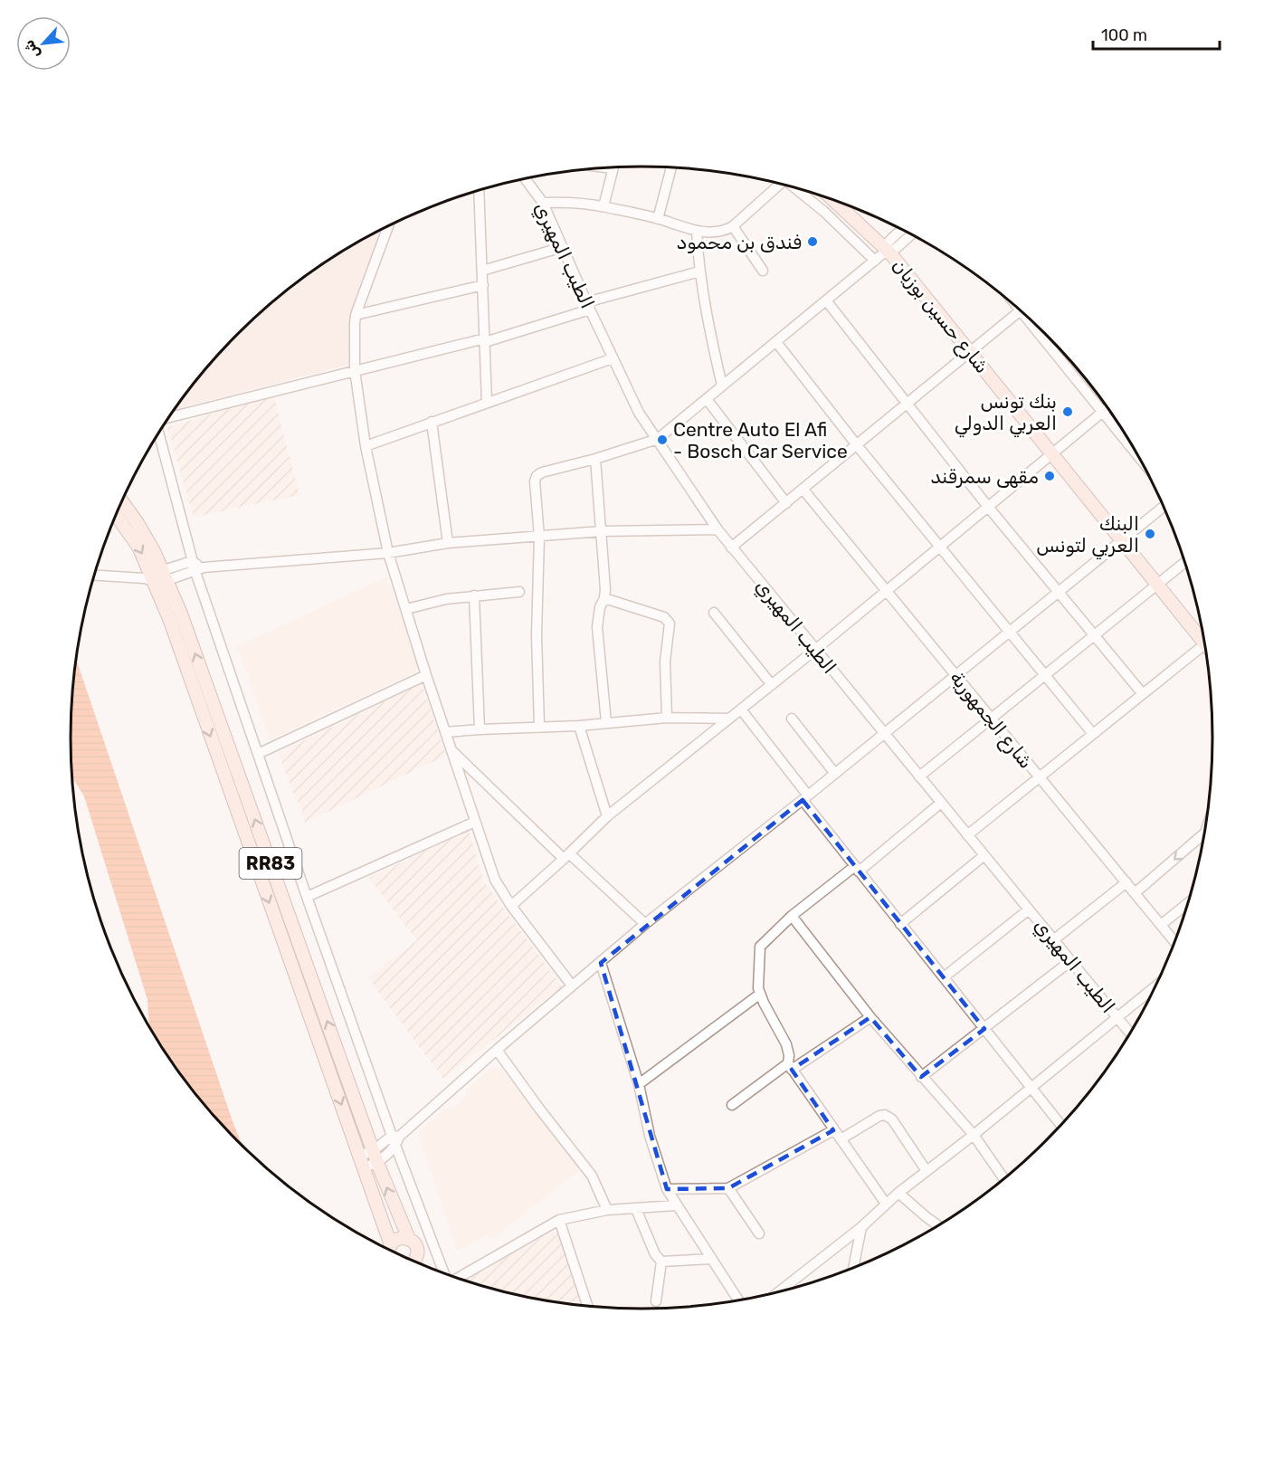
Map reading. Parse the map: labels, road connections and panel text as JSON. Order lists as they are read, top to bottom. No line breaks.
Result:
{"streets":{"main road":["شارع حسين بوزيان","RR83"],"street":["الطيب المهيري","شارع الجمهورية"]},"places":["فندق بن محمود","بنك تونس العربي الدولي","Centre Auto El Afi - Bosch Car Service","مقهى سمرقند","البنك العربي لتونس"],"scale_bar":"100 m","north":"bottom left"}
